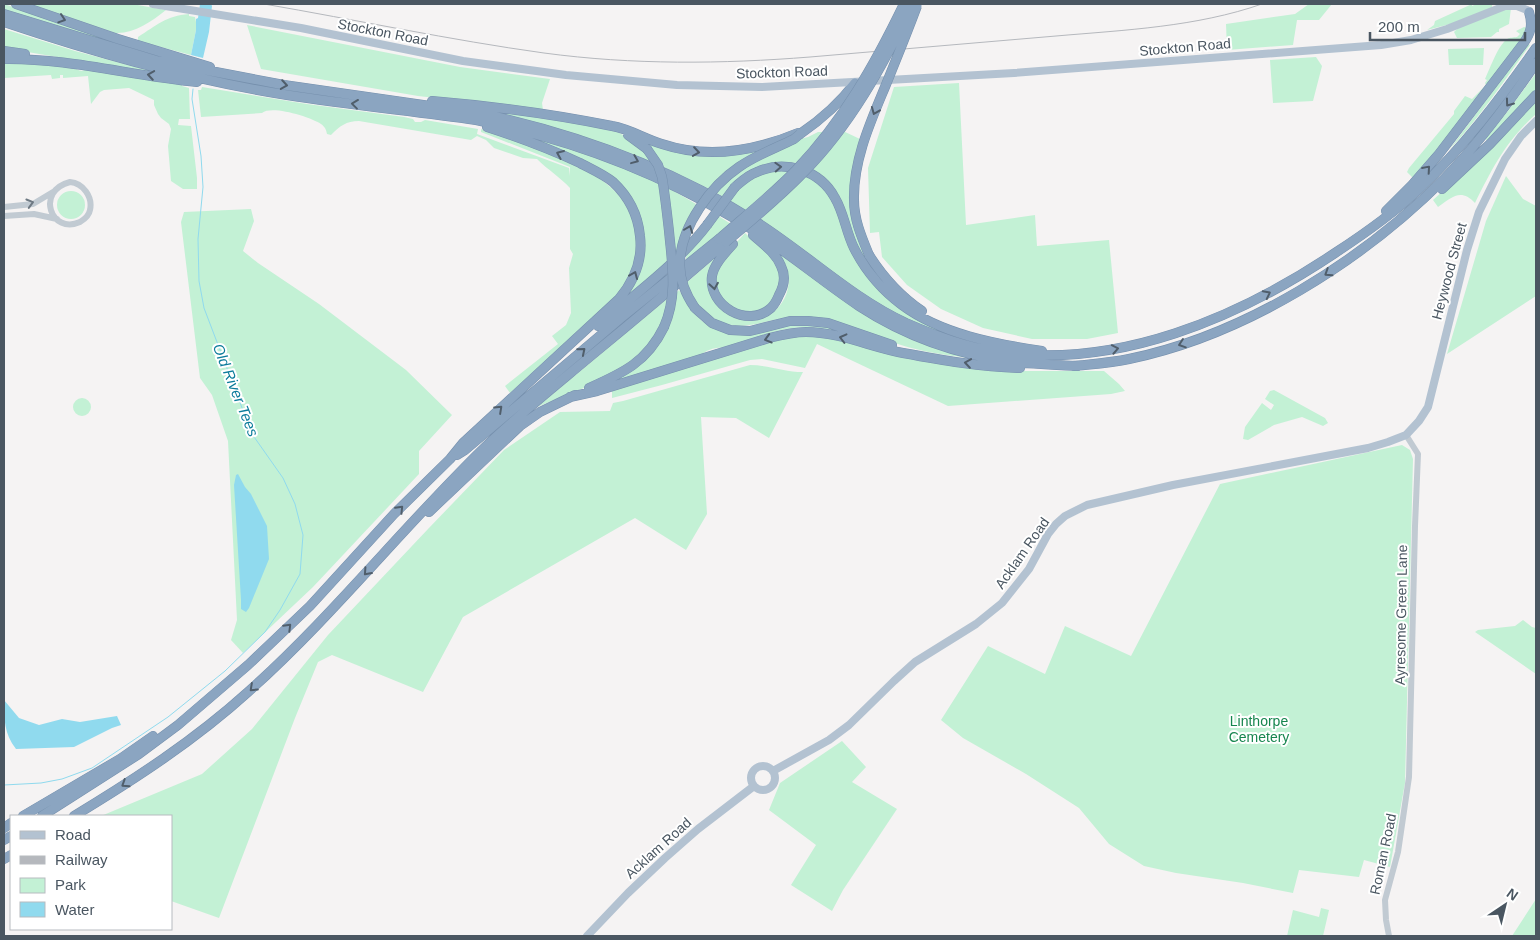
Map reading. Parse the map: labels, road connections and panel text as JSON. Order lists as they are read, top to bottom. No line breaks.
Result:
{"streets":{"main road":["Stockton Road","Heywood Street","Acklam Road"],"street":["Ayresome Green Lane","Roman Road"]},"crossings":[["Heywood Street","Acklam Road"],["Heywood Street","Ayresome Green Lane"],["Acklam Road","Ayresome Green Lane"],["Ayresome Green Lane","Roman Road"]],"water":["Old River Tees"],"parks":["Linthorpe Cemetery"],"legend":["Road","Railway","Park","Water"],"scale_bar":"200 m","north":"top right"}
